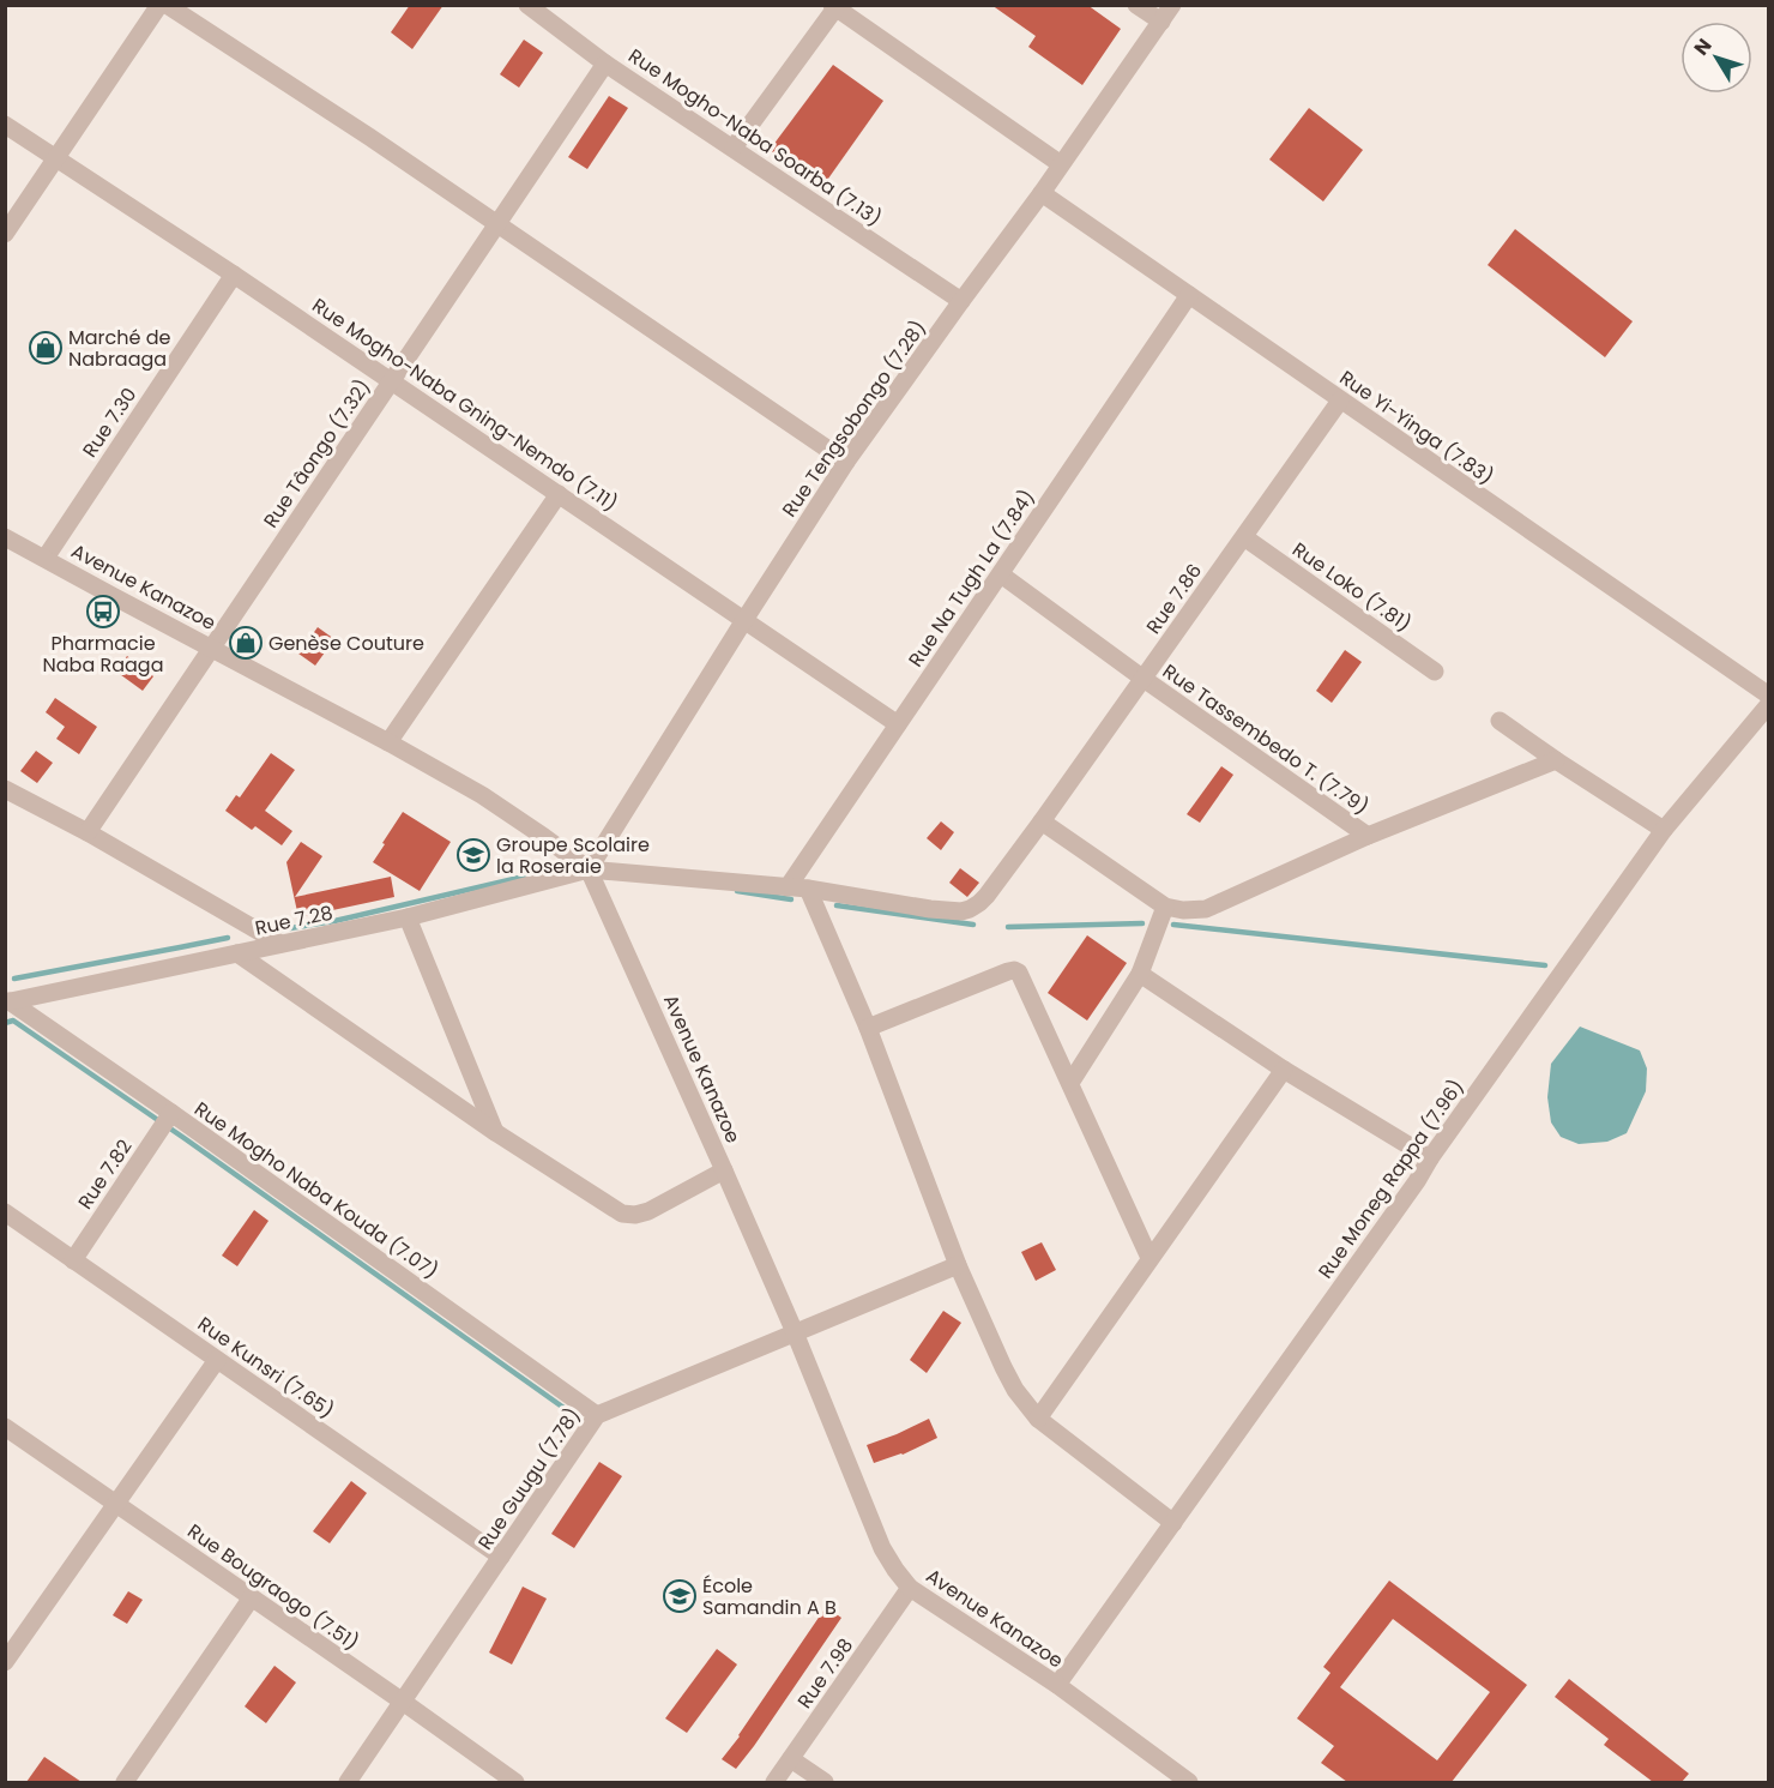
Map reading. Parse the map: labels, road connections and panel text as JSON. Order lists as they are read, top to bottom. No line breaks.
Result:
{"streets":{"street":["Rue Mogho-Naba Soarba (7.13)","Rue Mogho-Naba Gning-Nemdo (7.11)","Rue Tengsobongo (7.28)","Rue 7.30","Rue Yi-Yinga (7.83)","Rue Tâongo (7.32)","Rue Na Tugh La (7.84)","Avenue Kanazoe","Rue Loko (7.81)","Rue 7.86","Rue Tassembedo T. (7.79)","Rue 7.28","Rue 7.82","Rue Moneg Rappa (7.96)","Rue Mogho Naba Kouda (7.07)","Rue Kunsri (7.65)","Rue Guugu (7.78)","Rue Bougraogo (7.51)","Rue 7.98"]},"crossings":[["Rue Mogho-Naba Soarba (7.13)","Rue Tengsobongo (7.28)"],["Rue Mogho-Naba Soarba (7.13)","Rue Tâongo (7.32)"],["Rue Mogho-Naba Gning-Nemdo (7.11)","Rue Tengsobongo (7.28)"],["Rue Mogho-Naba Gning-Nemdo (7.11)","Rue 7.30"],["Rue Mogho-Naba Gning-Nemdo (7.11)","Rue Tâongo (7.32)"],["Rue Mogho-Naba Gning-Nemdo (7.11)","Rue Na Tugh La (7.84)"],["Rue Tengsobongo (7.28)","Rue Yi-Yinga (7.83)"],["Rue Tengsobongo (7.28)","Avenue Kanazoe"],["Rue Tengsobongo (7.28)","Rue 7.28"],["Rue 7.30","Avenue Kanazoe"],["Rue Yi-Yinga (7.83)","Rue Na Tugh La (7.84)"],["Rue Yi-Yinga (7.83)","Rue 7.86"],["Rue Tâongo (7.32)","Avenue Kanazoe"],["Rue Na Tugh La (7.84)","Rue Tassembedo T. (7.79)"],["Avenue Kanazoe","Rue 7.28"],["Avenue Kanazoe","Rue Moneg Rappa (7.96)"],["Avenue Kanazoe","Rue Guugu (7.78)"],["Avenue Kanazoe","Rue 7.98"],["Rue Loko (7.81)","Rue 7.86"],["Rue 7.86","Rue Tassembedo T. (7.79)"],["Rue 7.28","Rue Mogho Naba Kouda (7.07)"],["Rue 7.82","Rue Mogho Naba Kouda (7.07)"],["Rue 7.82","Rue Kunsri (7.65)"],["Rue Mogho Naba Kouda (7.07)","Rue Guugu (7.78)"],["Rue Kunsri (7.65)","Rue Guugu (7.78)"],["Rue Guugu (7.78)","Rue Bougraogo (7.51)"]],"places":{"shop":["Marché de Nabraaga","Genèse Couture"],"bus stop":["Pharmacie Naba Raaga"],"school or university":["Groupe Scolaire la Roseraie","École Samandin A B"]},"north":"top left"}
